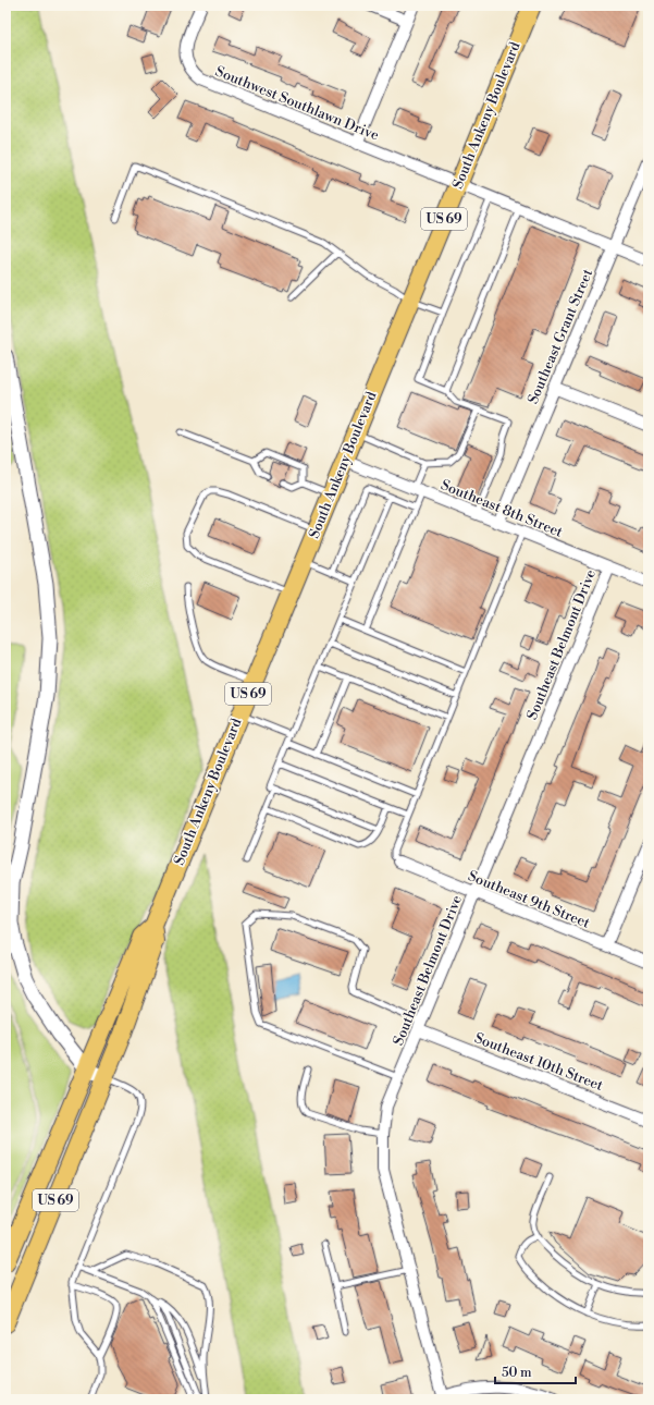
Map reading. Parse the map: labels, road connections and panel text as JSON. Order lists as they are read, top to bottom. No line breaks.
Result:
{"streets":{"main road":["South Ankeny Boulevard","US 69"],"street":["Southwest Southlawn Drive","Southeast Grant Street","Southeast 8th Street","Southeast Belmont Drive","Southeast 9th Street","Southeast 10th Street"]},"crossings":[["Southwest Southlawn Drive","South Ankeny Boulevard"],["Southwest Southlawn Drive","Southeast Grant Street"],["South Ankeny Boulevard","Southeast 8th Street"],["Southeast Grant Street","Southeast 8th Street"],["Southeast 8th Street","Southeast Belmont Drive"],["Southeast Belmont Drive","Southeast 9th Street"],["Southeast Belmont Drive","Southeast 10th Street"]],"scale_bar":"50 m"}
